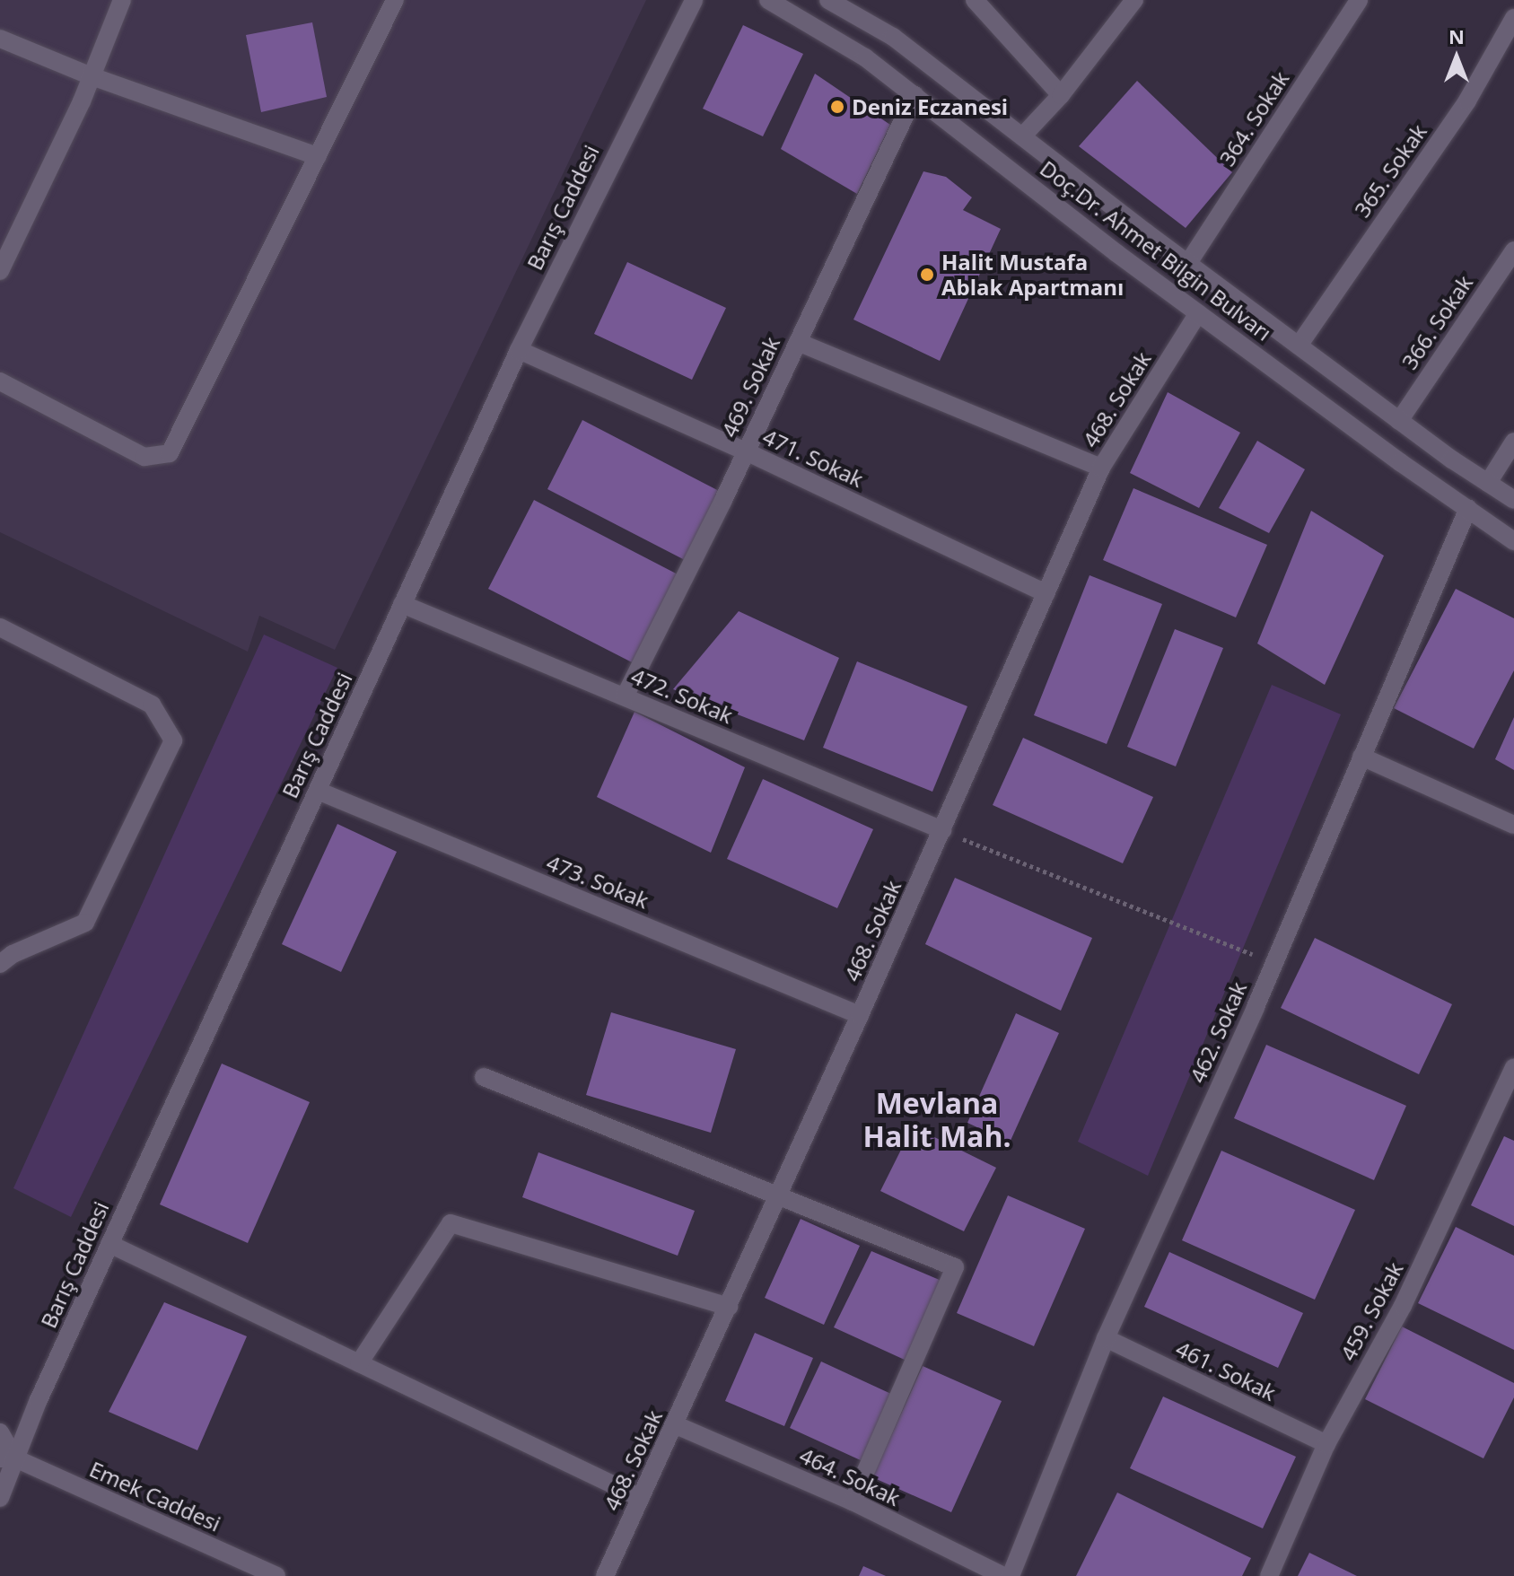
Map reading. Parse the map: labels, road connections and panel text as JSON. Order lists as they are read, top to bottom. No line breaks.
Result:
{"streets":{"street":["364. Sokak","365. Sokak","Barış Caddesi","Doç.Dr. Ahmet Bilgin Bulvarı","366. Sokak","469. Sokak","468. Sokak","471. Sokak","472. Sokak","473. Sokak","462. Sokak","459. Sokak","461. Sokak","464. Sokak","Emek Caddesi"]},"crossings":[["364. Sokak","Doç.Dr. Ahmet Bilgin Bulvarı"],["365. Sokak","Doç.Dr. Ahmet Bilgin Bulvarı"],["Barış Caddesi","471. Sokak"],["Barış Caddesi","472. Sokak"],["Barış Caddesi","473. Sokak"],["Barış Caddesi","Emek Caddesi"],["Doç.Dr. Ahmet Bilgin Bulvarı","366. Sokak"],["Doç.Dr. Ahmet Bilgin Bulvarı","469. Sokak"],["Doç.Dr. Ahmet Bilgin Bulvarı","468. Sokak"],["Doç.Dr. Ahmet Bilgin Bulvarı","462. Sokak"],["469. Sokak","471. Sokak"],["469. Sokak","472. Sokak"],["468. Sokak","471. Sokak"],["468. Sokak","472. Sokak"],["468. Sokak","473. Sokak"],["468. Sokak","464. Sokak"],["462. Sokak","461. Sokak"],["459. Sokak","461. Sokak"]],"districts":["Mevlana Halit Mah."],"places":["Deniz Eczanesi","Halit Mustafa Ablak Apartmanı"],"north":"top"}
